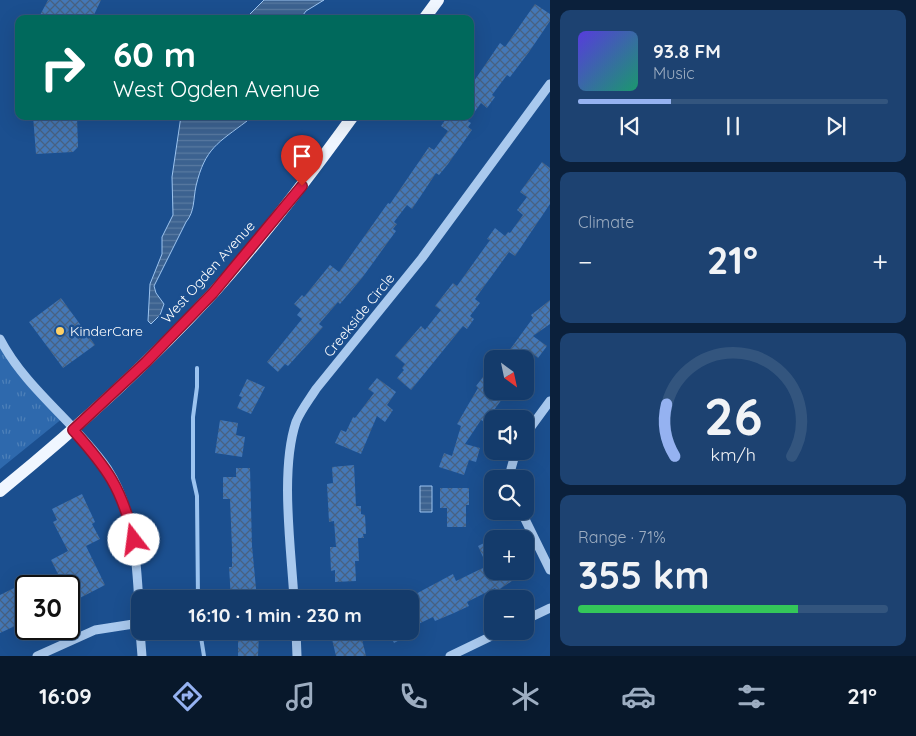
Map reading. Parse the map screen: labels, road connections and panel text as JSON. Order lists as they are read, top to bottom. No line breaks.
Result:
{"streets":{"main road":["West Ogden Avenue"],"street":["Creekside Circle"]},"places":["KinderCare"],"north":"bottom right","page":{"turn":["60 m","West Ogden Avenue"],"song":["93.8 FM","Music"],"tile":["Climate",["Range · 71%","355 km"]],"heat":["−","21°","+"],"map_buttons":["+","−"],"limit":"30","trip":"16:10 · 1 min · 230 m","tabs":["16:09","21°"],"gauge":["26","km/h"]}}
